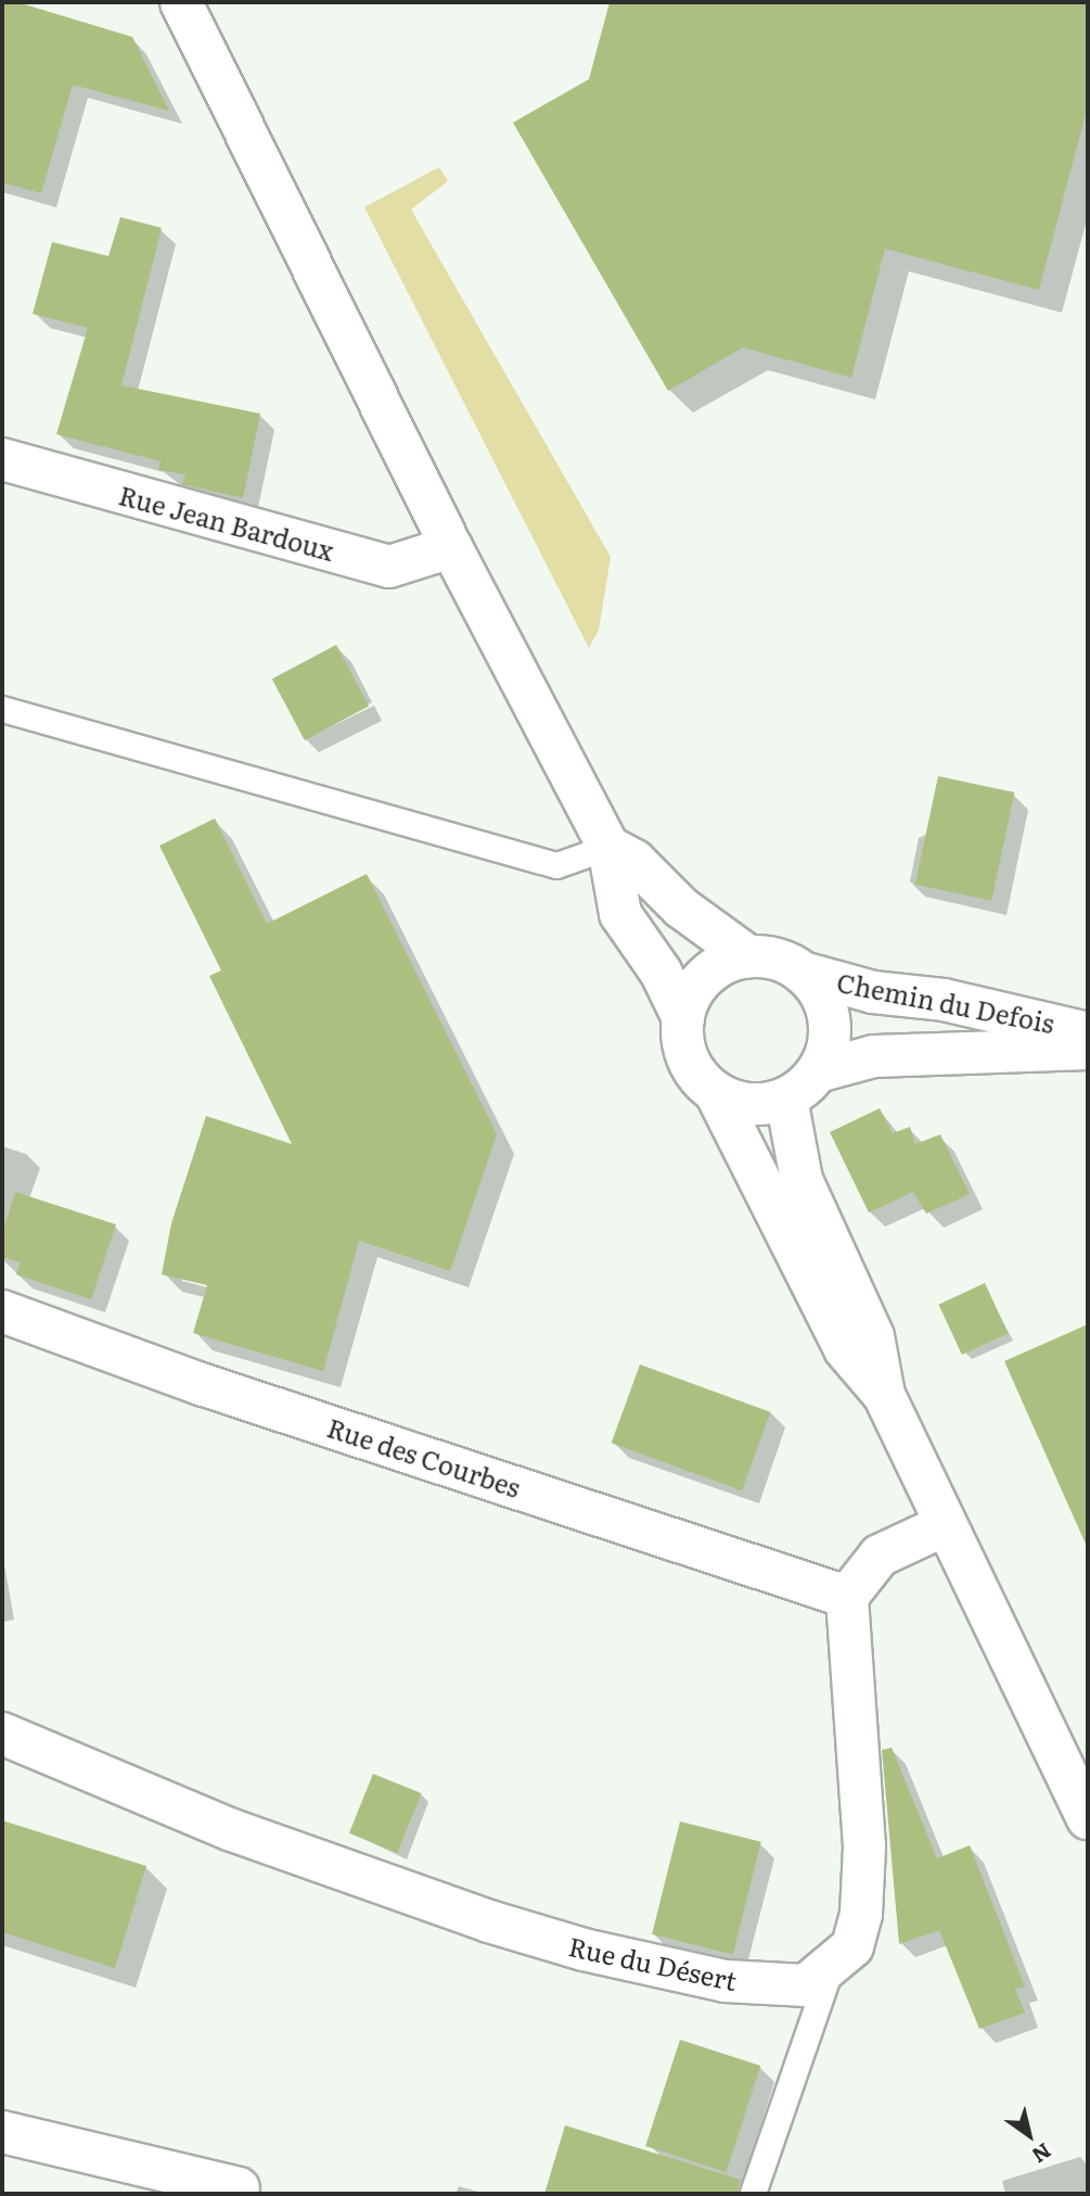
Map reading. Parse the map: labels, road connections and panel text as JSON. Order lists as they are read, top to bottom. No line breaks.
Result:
{"streets":{"street":["Rue Jean Bardoux","Chemin du Defois","Rue des Courbes","Rue du Désert"]},"crossings":[["Rue des Courbes","Rue du Désert"]],"north":"bottom right"}
